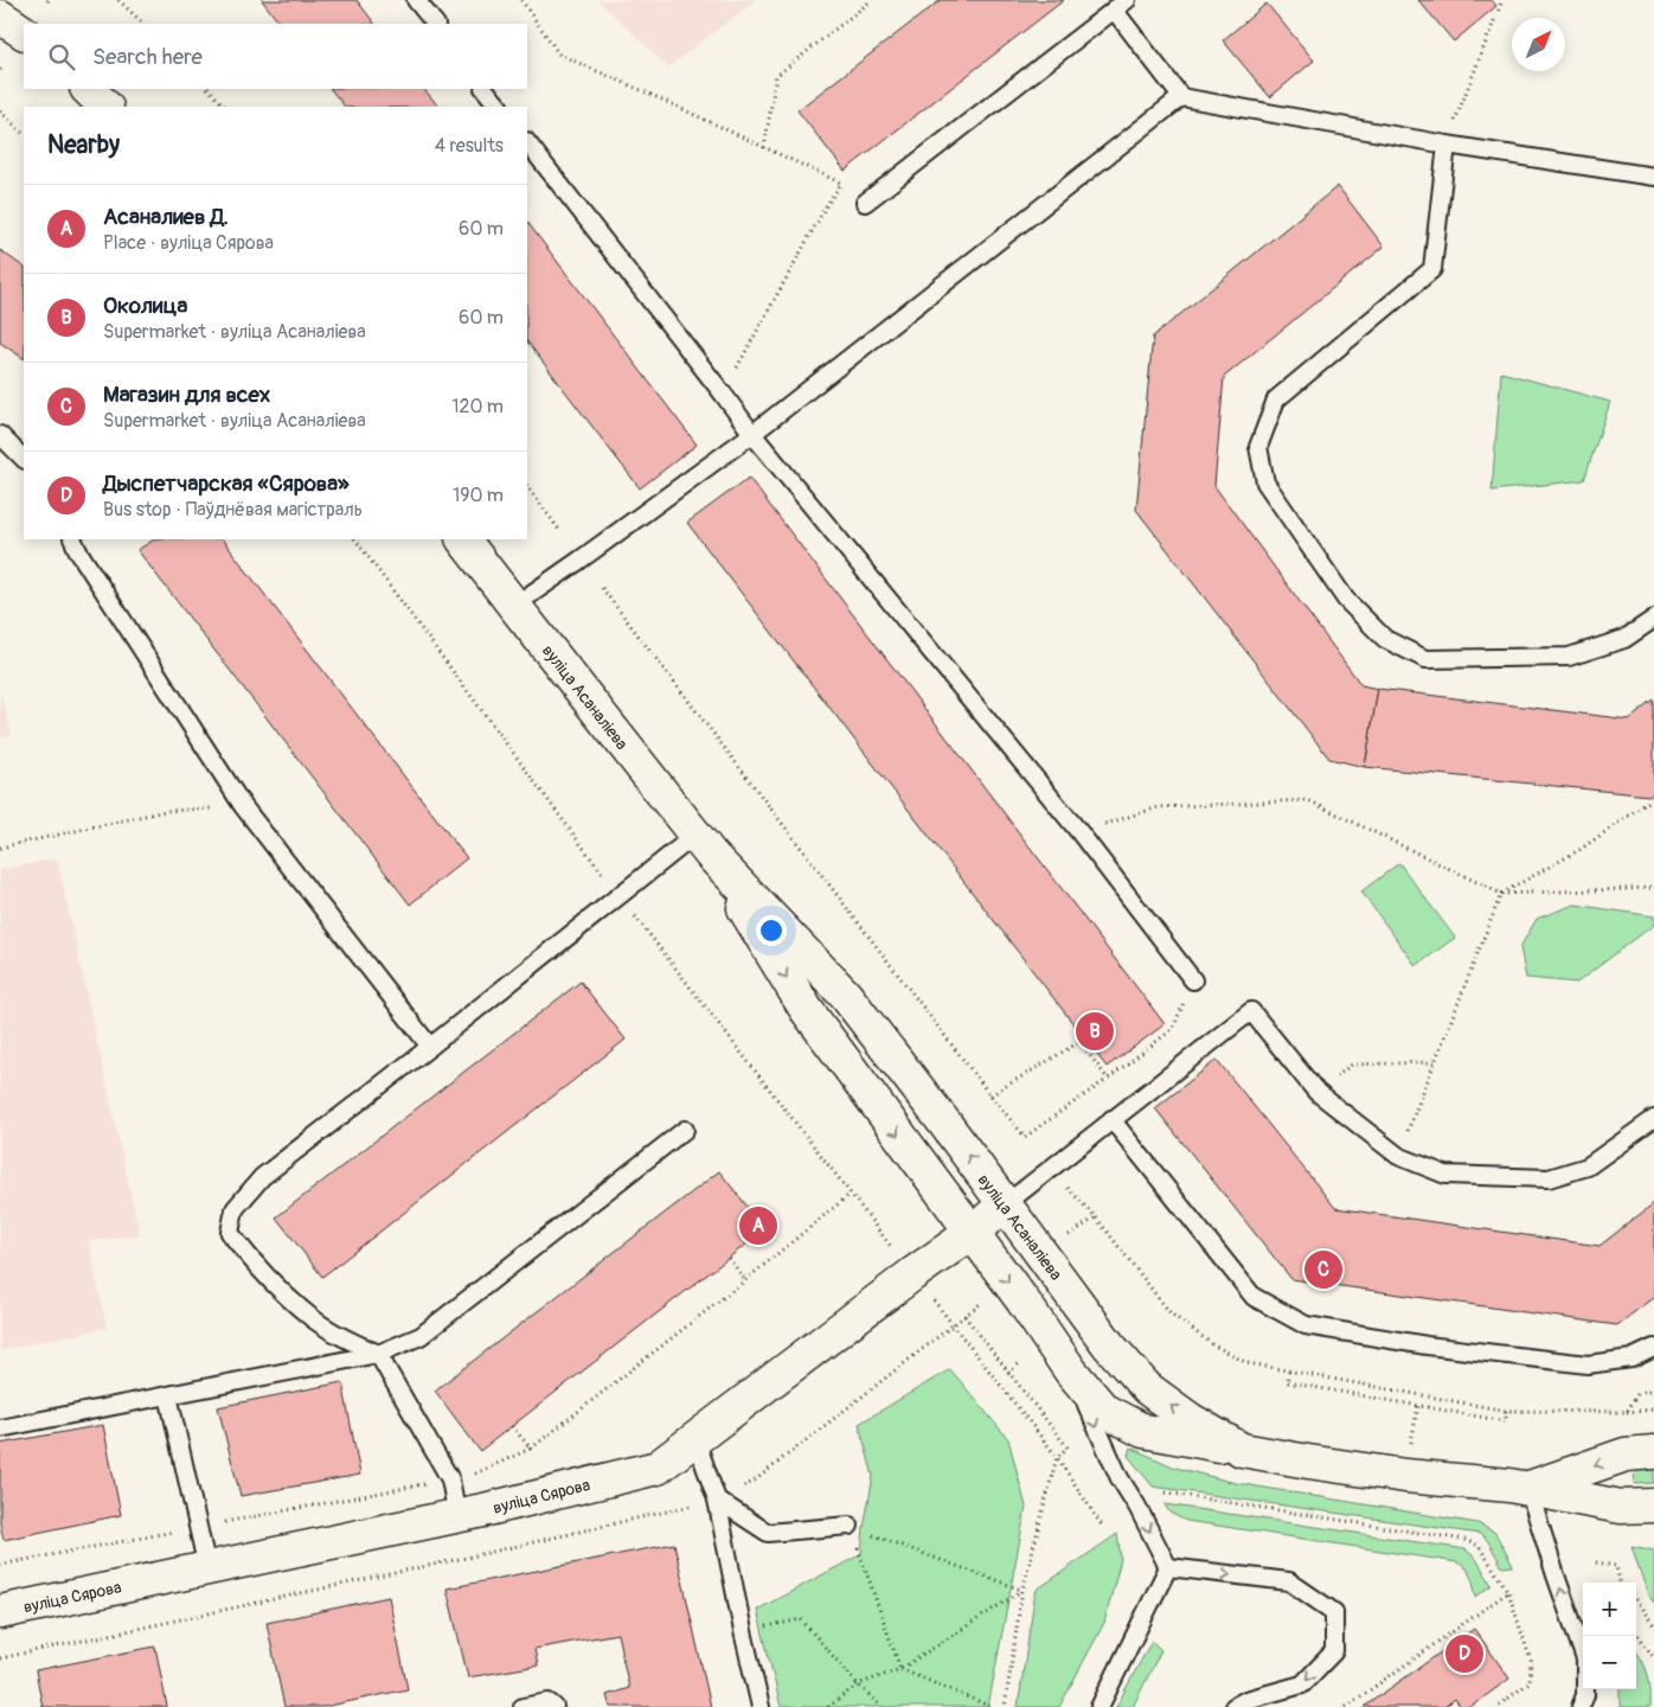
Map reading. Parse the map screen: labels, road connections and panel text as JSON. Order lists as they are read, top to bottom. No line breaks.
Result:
{"streets":{"main road":["вуліца Асаналіева","вуліца Сярова"]},"crossings":[["вуліца Асаналіева","вуліца Сярова"]],"north":"top right","page":{"search":"Search here","heading":["Nearby","4 results"],"list":[{"mark":"A","name":"Асаналиев Д.","note":"Place · вуліца Сярова","value":"60 m"},{"mark":"B","name":"Околица","note":"Supermarket · вуліца Асаналіева","value":"60 m"},{"mark":"C","name":"Магазин для всех","note":"Supermarket · вуліца Асаналіева","value":"120 m"},{"mark":"D","name":"Дыспетчарская «Сярова»","note":"Bus stop · Паўднёвая магістраль","value":"190 m"}],"pins":["B","A","C","D"],"map_buttons":["+","−"]}}
